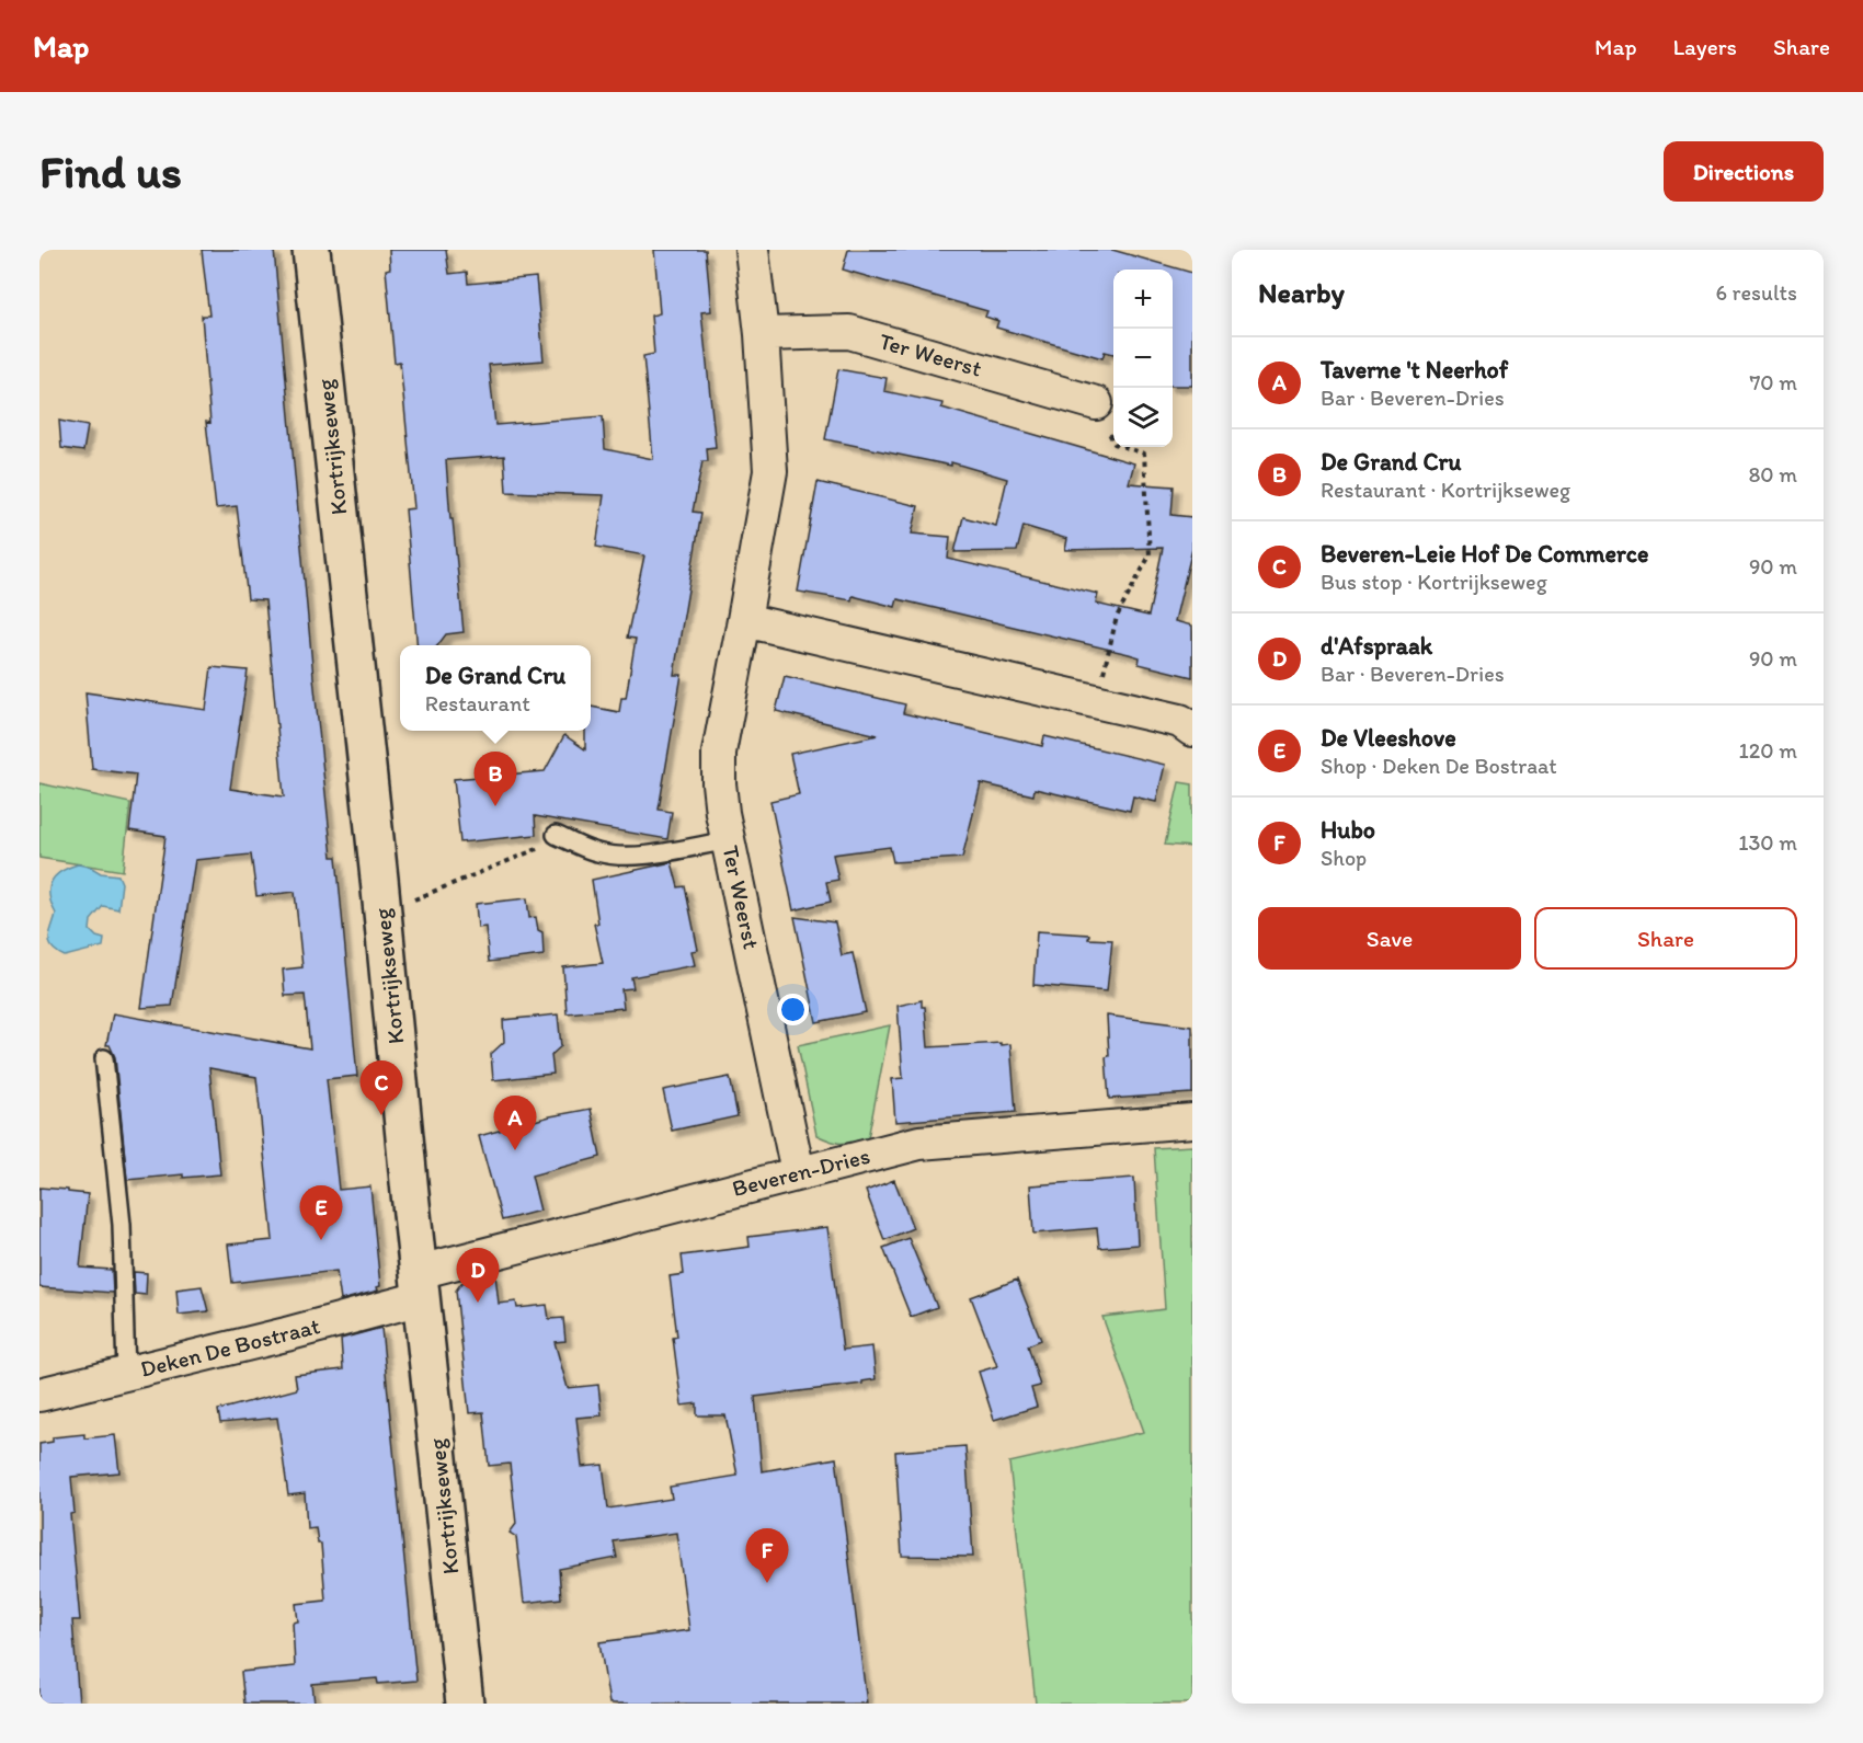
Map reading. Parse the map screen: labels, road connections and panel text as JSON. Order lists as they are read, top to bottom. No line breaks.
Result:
{"streets":{"main road":["Kortrijkseweg"],"street":["Ter Weerst","Beveren-Dries","Deken De Bostraat"]},"crossings":[["Ter Weerst","Beveren-Dries"],["Kortrijkseweg","Beveren-Dries"],["Kortrijkseweg","Deken De Bostraat"],["Beveren-Dries","Deken De Bostraat"]],"page":{"header":"Map","nav":["Map","Layers","Share"],"buttons":["Directions",["Save","Share"]],"title":"Find us","heading":["Nearby","6 results"],"map_buttons":["+","−"],"list":[{"mark":"A","name":"Taverne 't Neerhof","note":"Bar · Beveren-Dries","value":"70 m"},{"mark":"B","name":"De Grand Cru","note":"Restaurant · Kortrijkseweg","value":"80 m"},{"mark":"C","name":"Beveren-Leie Hof De Commerce","note":"Bus stop · Kortrijkseweg","value":"90 m"},{"mark":"D","name":"d'Afspraak","note":"Bar · Beveren-Dries","value":"90 m"},{"mark":"E","name":"De Vleeshove","note":"Shop · Deken De Bostraat","value":"120 m"},{"mark":"F","name":"Hubo","note":"Shop","value":"130 m"}],"popup":["De Grand Cru","Restaurant"],"pins":["B","C","A","E","D","F"]}}
